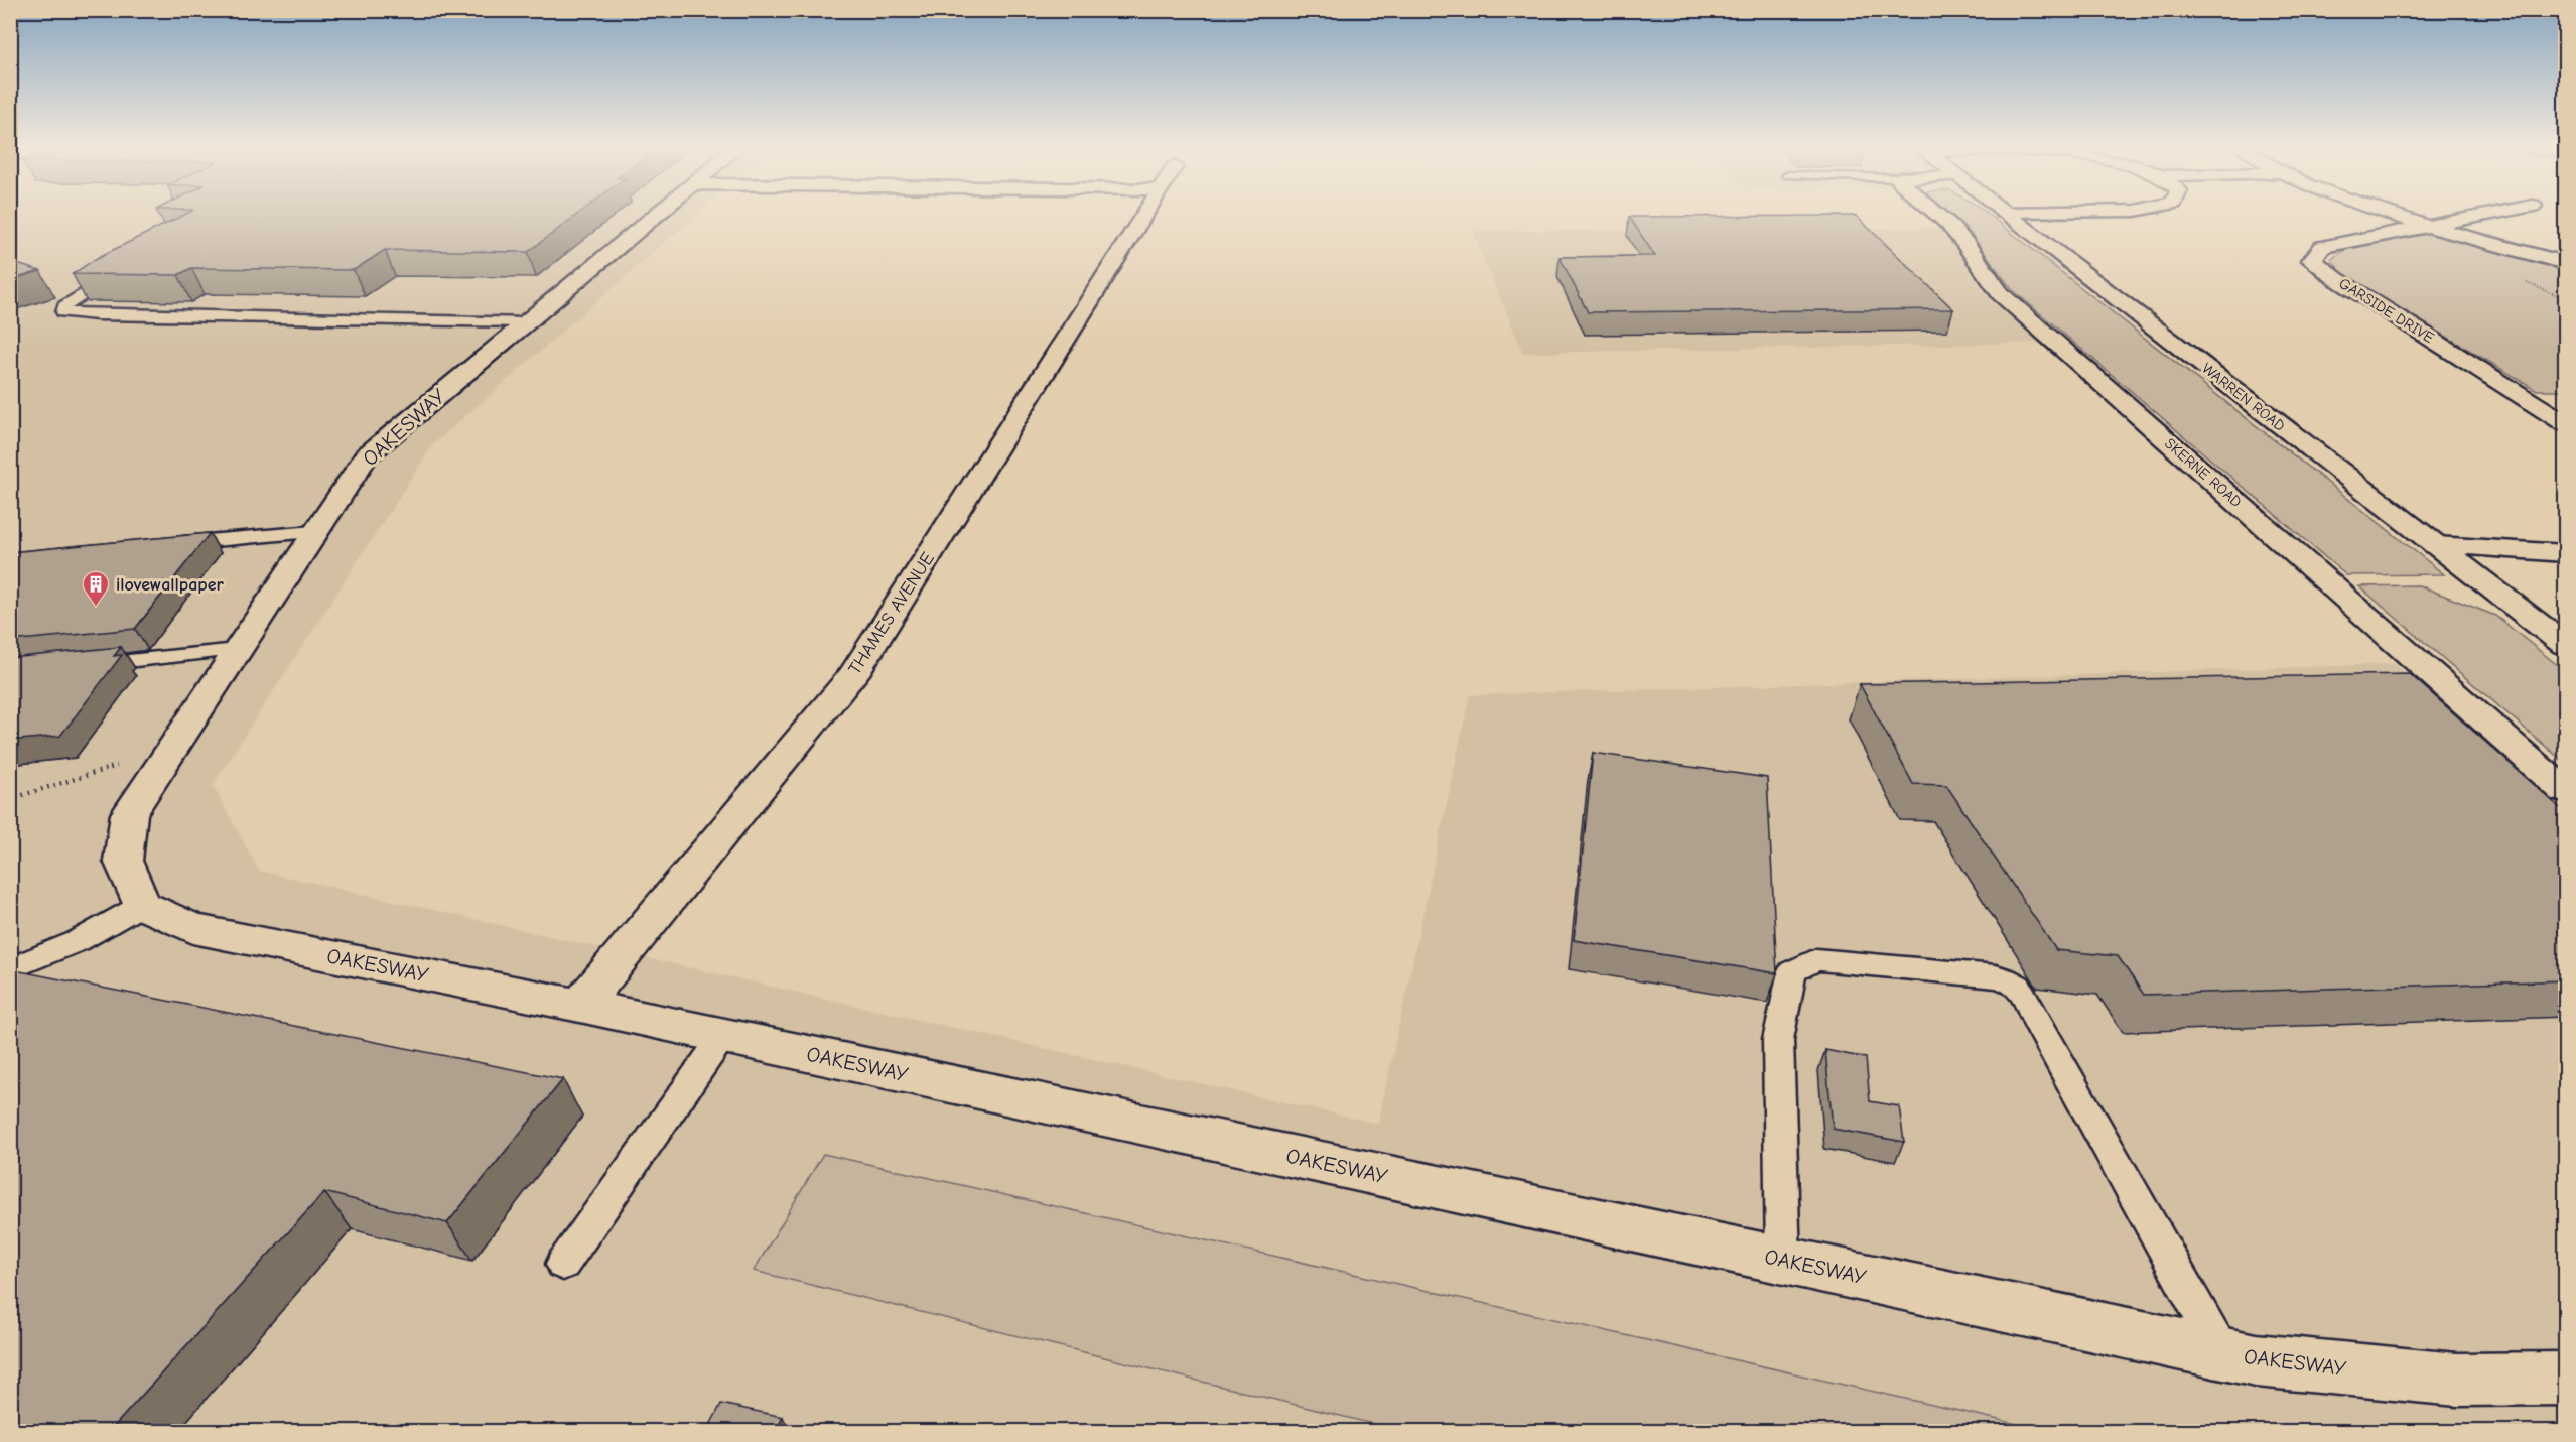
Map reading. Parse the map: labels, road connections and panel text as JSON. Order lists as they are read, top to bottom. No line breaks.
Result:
{"streets":{"street":["GARSIDE DRIVE","WARREN ROAD","OAKESWAY","SKERNE ROAD","THAMES AVENUE"]},"crossings":[["OAKESWAY","THAMES AVENUE"]],"places":{"building":["ilovewallpaper"]}}
